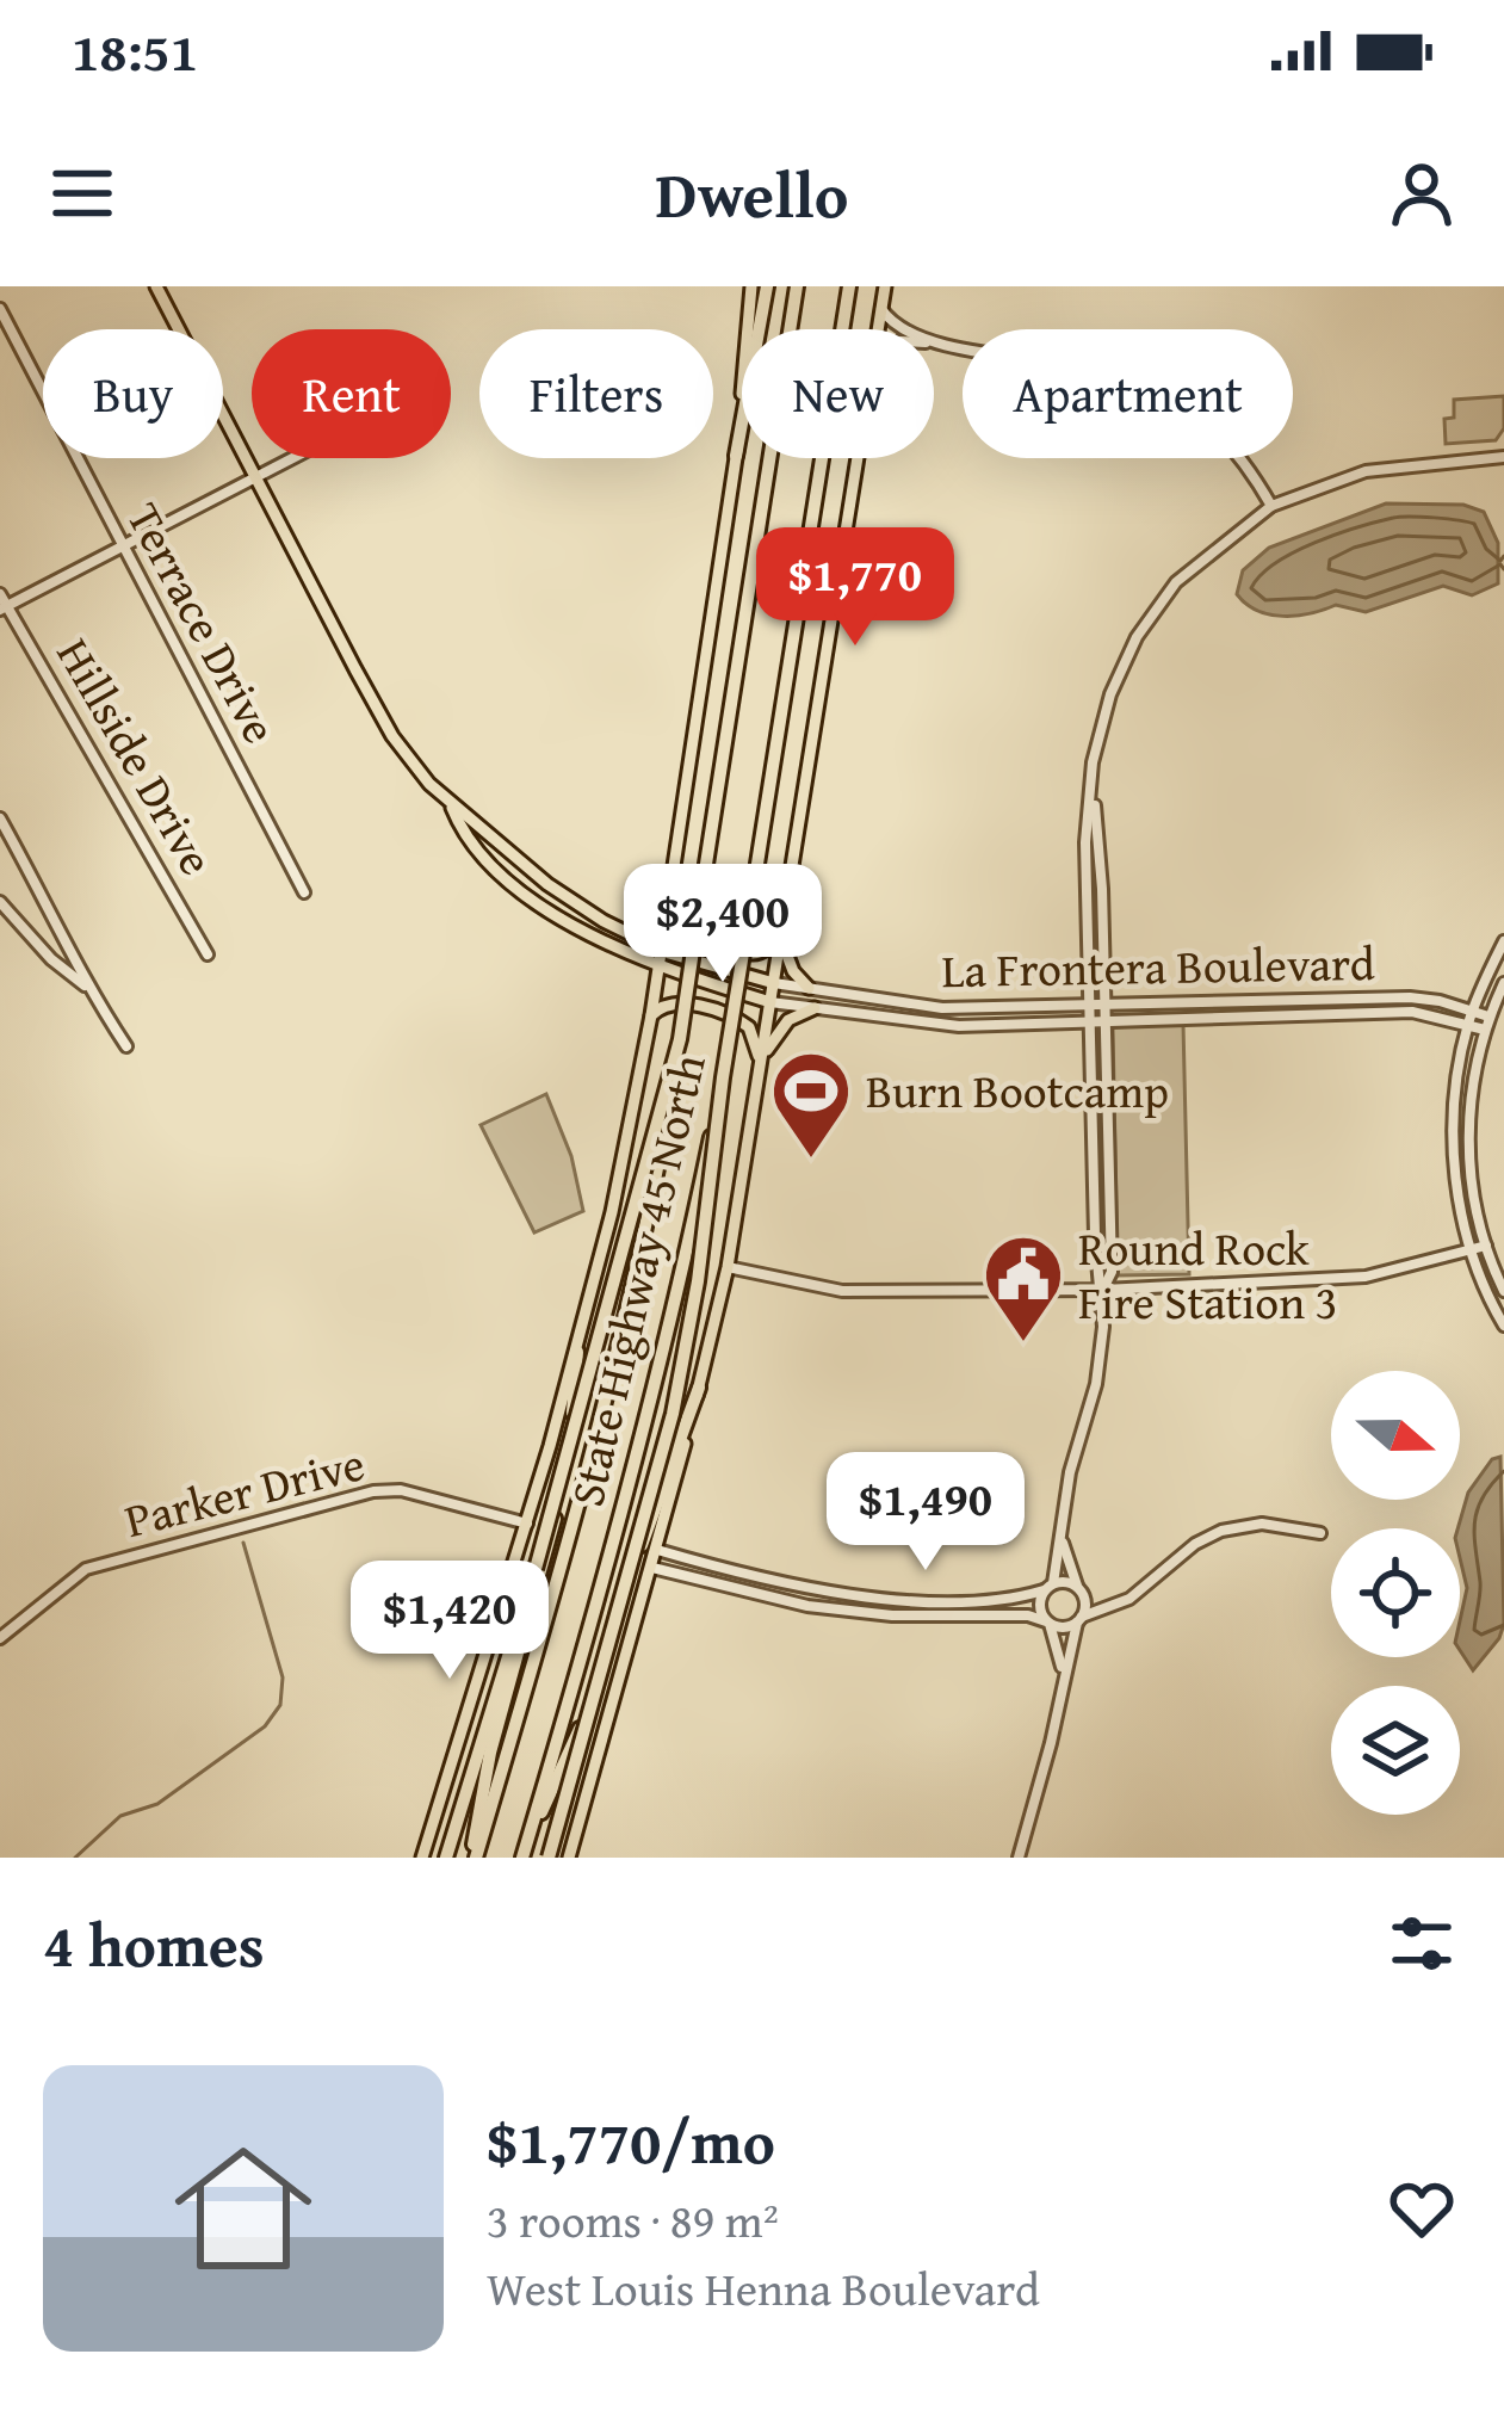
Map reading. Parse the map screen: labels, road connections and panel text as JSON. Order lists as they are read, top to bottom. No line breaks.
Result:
{"streets":{"highway":["State Highway 45 North"],"main road":["La Frontera Boulevard"],"street":["Terrace Drive","Hillside Drive","Parker Drive"]},"places":{"sports":["Burn Bootcamp"],"public building":["Round Rock Fire Station 3"]},"north":"right","page":{"status":"18:51","header":"Dwello","chip":["Buy","Rent","Filters","New","Apartment"],"price":["$1,770","$2,400","$1,490","$1,420"],"heading":"4 homes","list":[{"name":"$1,770/mo","note":"3 rooms · 89 m² · West Louis Henna Boulevard"}]}}
